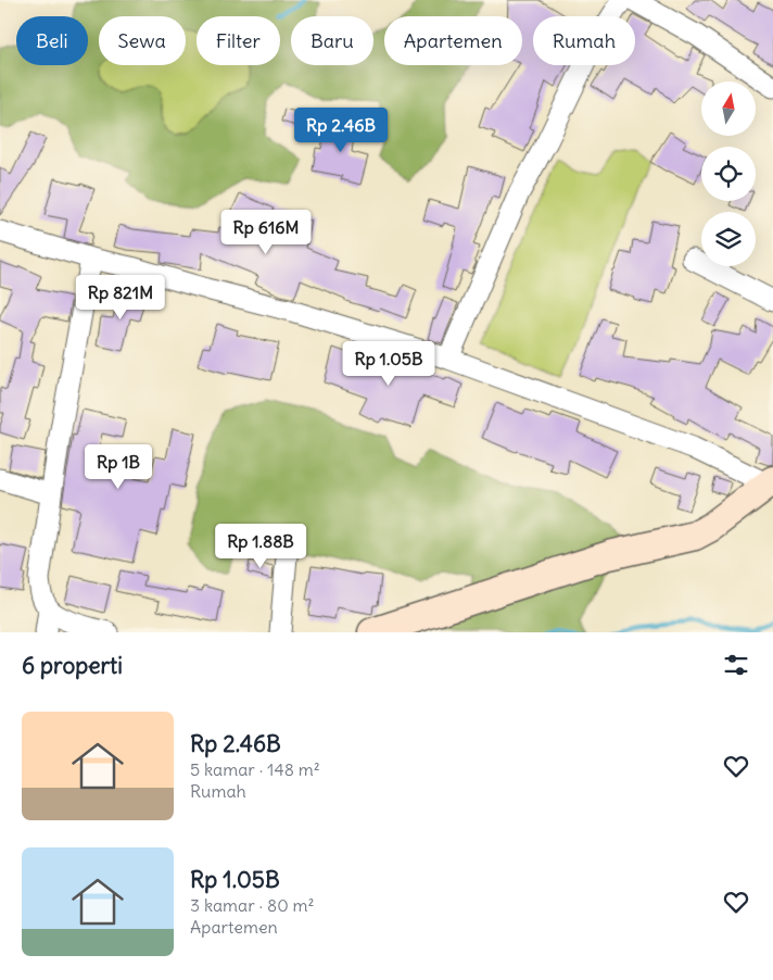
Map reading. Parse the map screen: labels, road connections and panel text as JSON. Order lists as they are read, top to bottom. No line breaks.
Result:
{"north":"top","page":{"chip":["Beli","Sewa","Filter","Baru","Apartemen","Rumah"],"price":["Rp 2.46B","Rp 616M","Rp 821M","Rp 1.05B","Rp 1B","Rp 1.88B"],"heading":"6 properti","list":[{"name":"Rp 2.46B","note":"5 kamar · 148 m² · Rumah"},{"name":"Rp 1.05B","note":"3 kamar · 80 m² · Apartemen"}]}}
